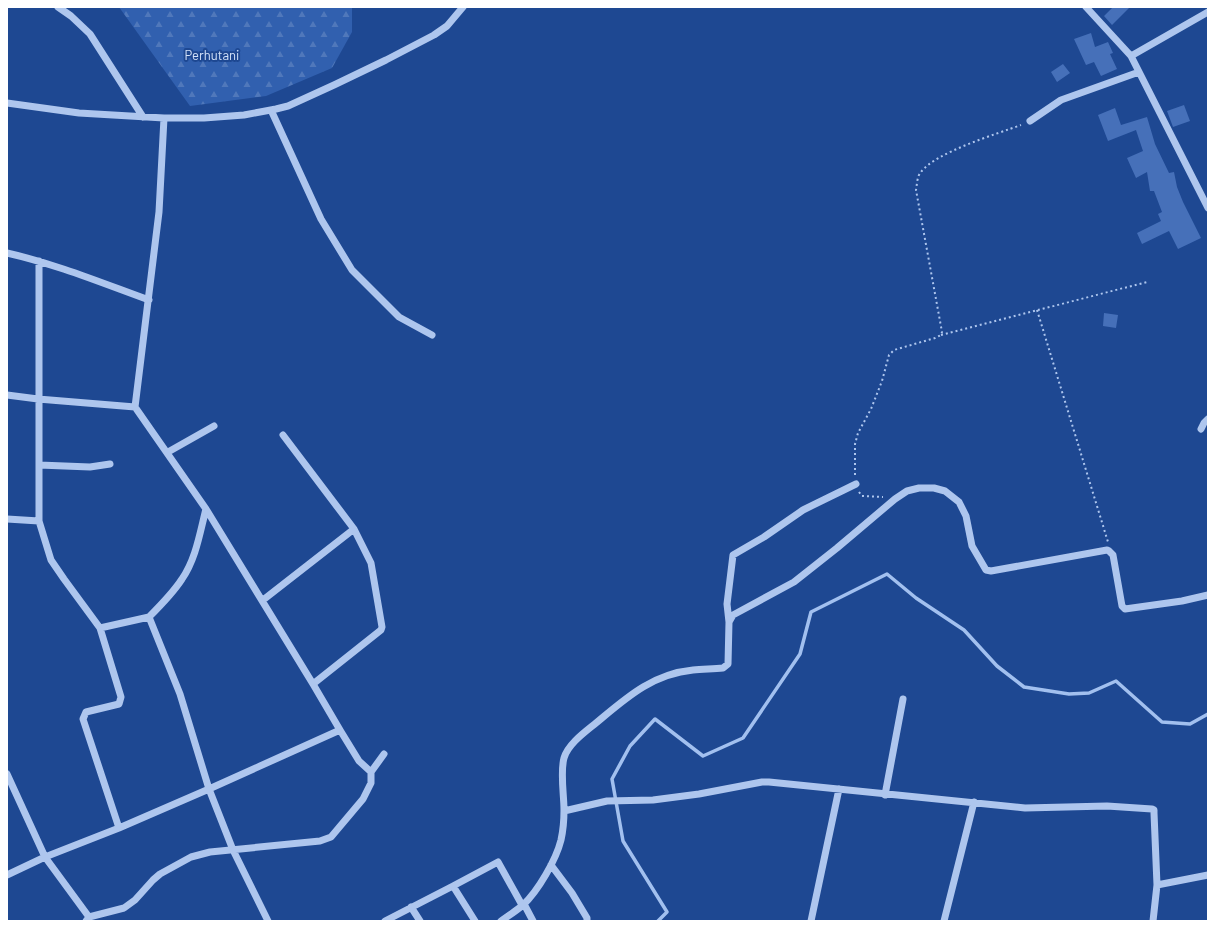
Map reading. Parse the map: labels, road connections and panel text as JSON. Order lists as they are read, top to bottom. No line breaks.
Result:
{"parks":["Perhutani"]}
